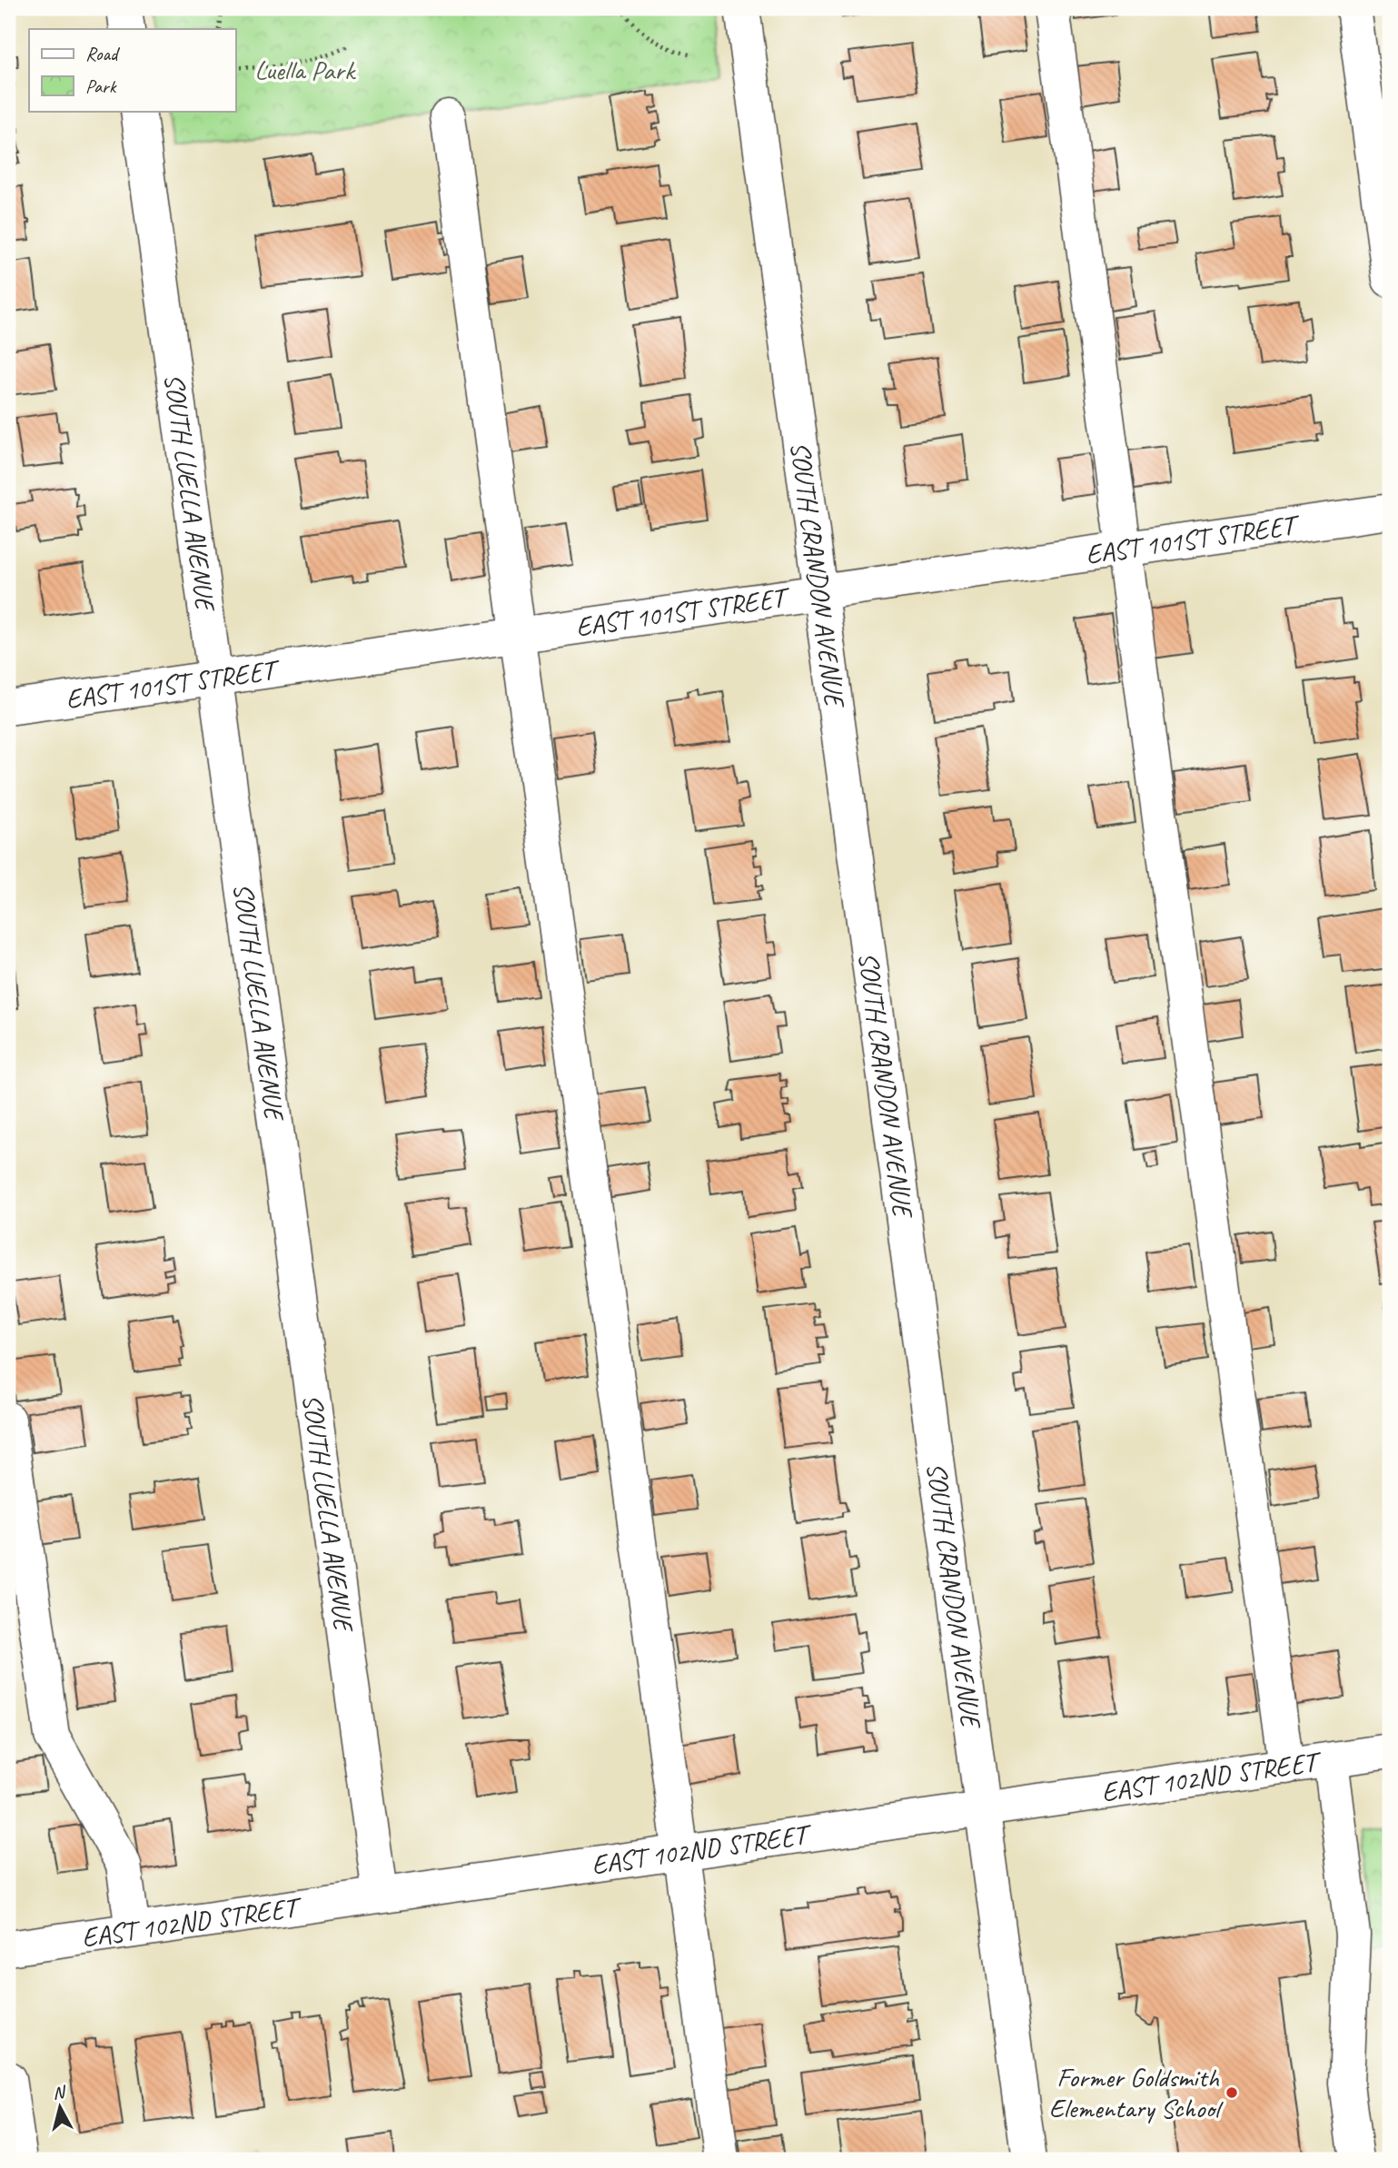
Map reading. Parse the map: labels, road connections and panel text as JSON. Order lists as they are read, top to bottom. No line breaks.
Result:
{"streets":{"street":["SOUTH LUELLA AVENUE","EAST 101ST STREET","SOUTH CRANDON AVENUE","EAST 102ND STREET"]},"crossings":[["SOUTH LUELLA AVENUE","EAST 101ST STREET"],["SOUTH LUELLA AVENUE","EAST 102ND STREET"],["EAST 101ST STREET","SOUTH CRANDON AVENUE"],["SOUTH CRANDON AVENUE","EAST 102ND STREET"]],"parks":["Luella Park"],"places":["Former Goldsmith Elementary School"],"legend":["Road","Park"],"north":"top"}
